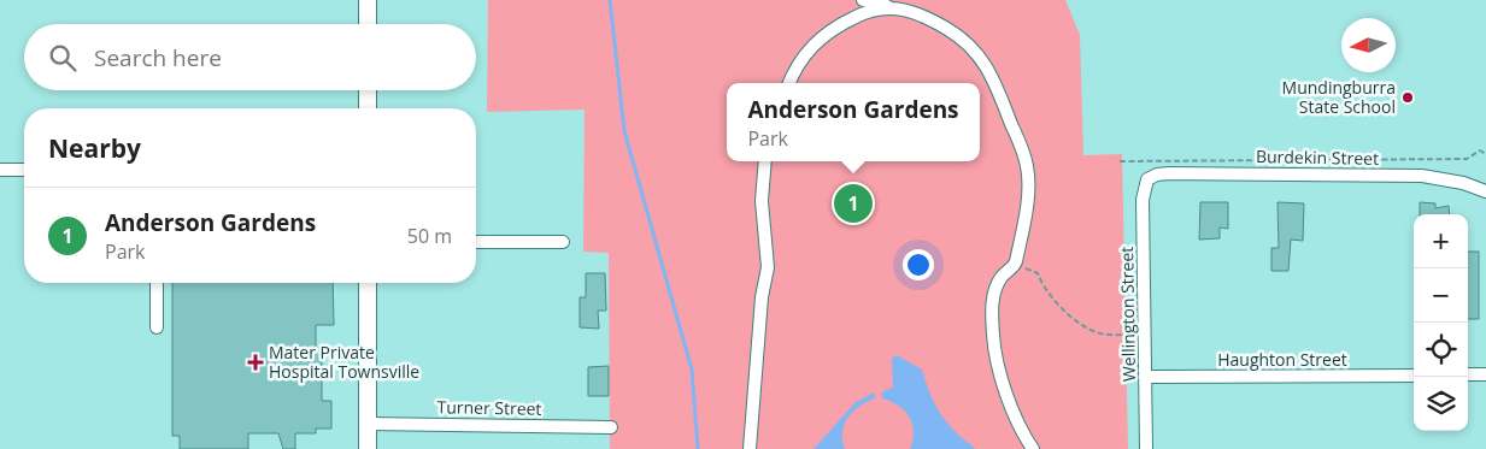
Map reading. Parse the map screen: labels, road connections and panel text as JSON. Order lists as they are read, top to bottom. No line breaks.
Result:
{"streets":{"street":["Burdekin Street","Wellington Street","Haughton Street","Turner Street"]},"crossings":[["Burdekin Street","Wellington Street"],["Wellington Street","Haughton Street"]],"places":{"other":["Mundingburra State School"],"health":["Mater Private Hospital Townsville"]},"north":"left","page":{"search":"Search here","popup":["Anderson Gardens","Park"],"heading":"Nearby","pins":"1","list":[{"mark":"1","name":"Anderson Gardens","note":"Park","value":"50 m"}],"map_buttons":["+","−"]}}
